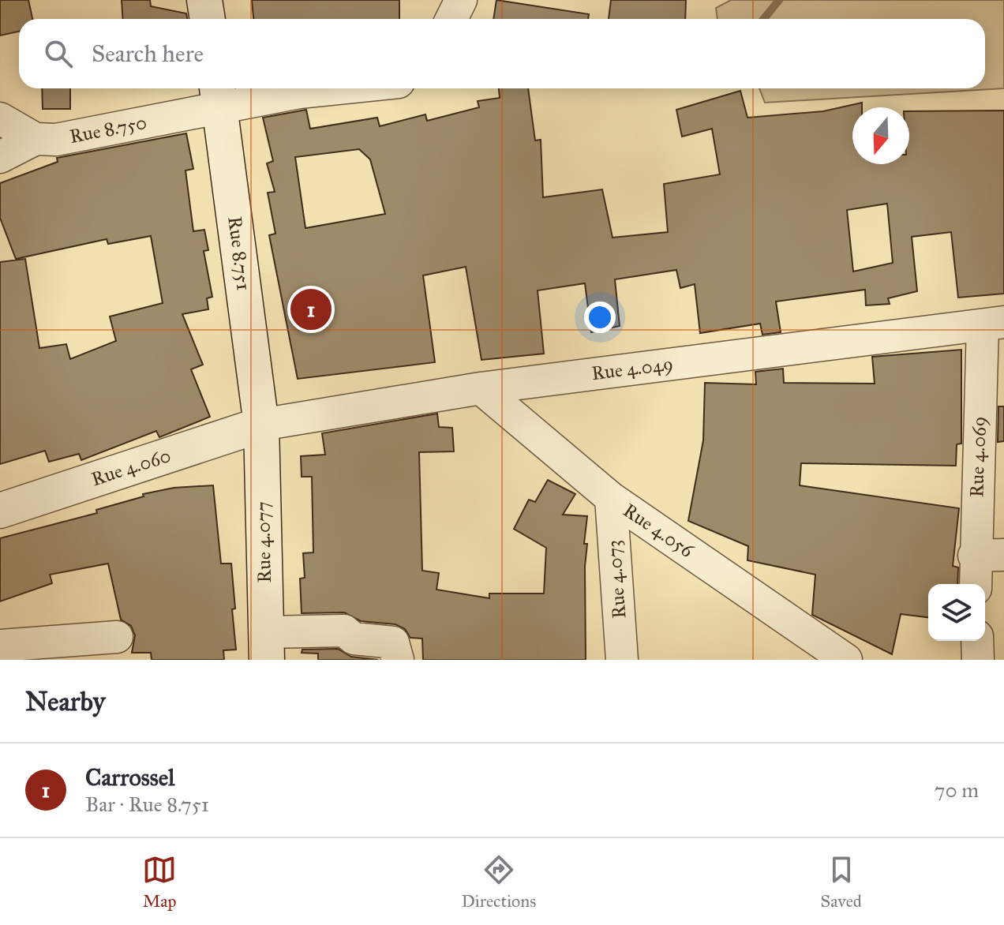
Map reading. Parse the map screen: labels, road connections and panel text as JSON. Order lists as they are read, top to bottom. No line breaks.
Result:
{"streets":{"main road":["Rue 8.751","Rue 4.060","Rue 4.077"],"street":["Rue 8.750","Rue 4.049","Rue 4.069","Rue 4.056","Rue 4.073"]},"crossings":[["Rue 8.750","Rue 8.751"],["Rue 8.751","Rue 4.049"],["Rue 8.751","Rue 4.060"],["Rue 8.751","Rue 4.077"],["Rue 4.049","Rue 4.069"],["Rue 4.049","Rue 4.060"],["Rue 4.049","Rue 4.056"],["Rue 4.049","Rue 4.077"],["Rue 4.060","Rue 4.077"],["Rue 4.056","Rue 4.073"]],"north":"bottom","page":{"search":"Search here","pins":"1","heading":"Nearby","list":[{"mark":"1","name":"Carrossel","note":"Bar · Rue 8.751","value":"70 m"}],"nav":["Map","Directions","Saved"]}}
